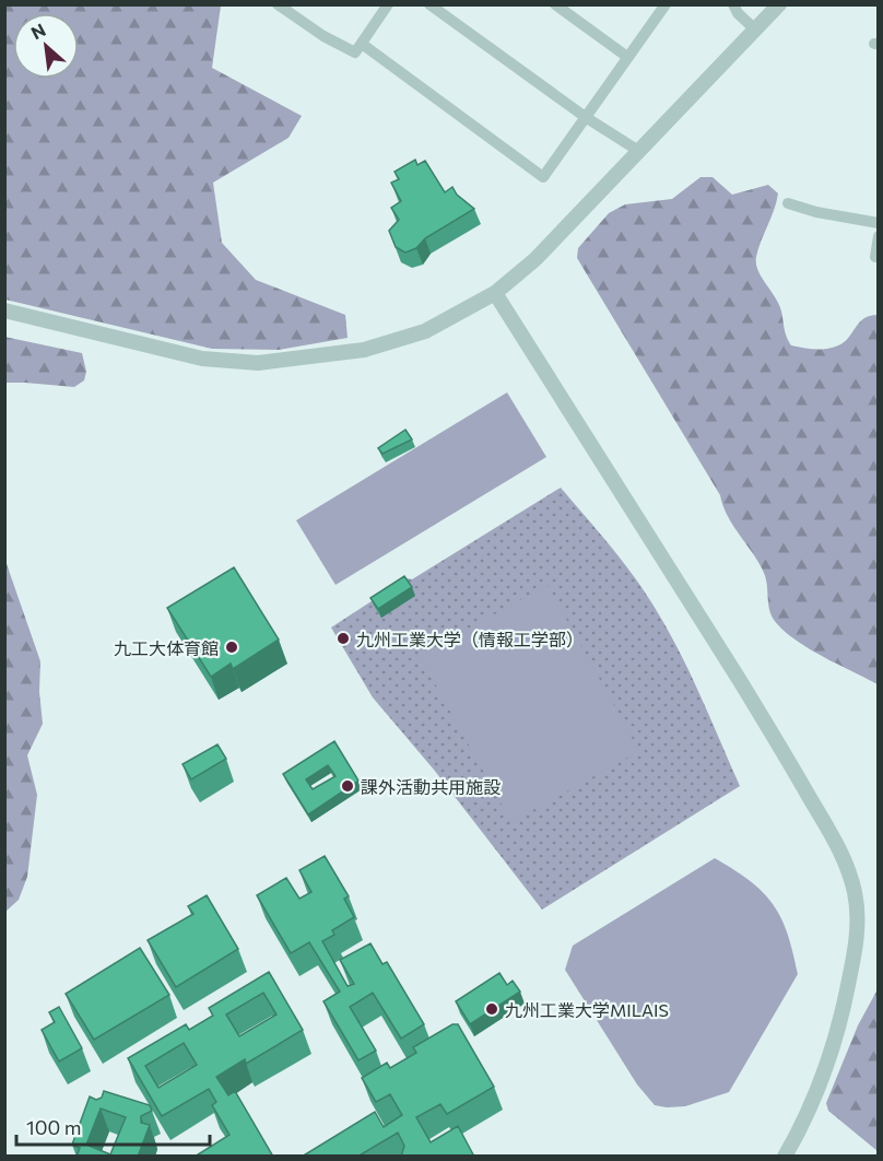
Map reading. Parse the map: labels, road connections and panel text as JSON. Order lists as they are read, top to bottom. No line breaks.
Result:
{"places":["九州工業大学（情報工学部）","九工大体育館","課外活動共用施設","九州工業大学MILAIS"],"scale_bar":"100 m","north":"top left"}
